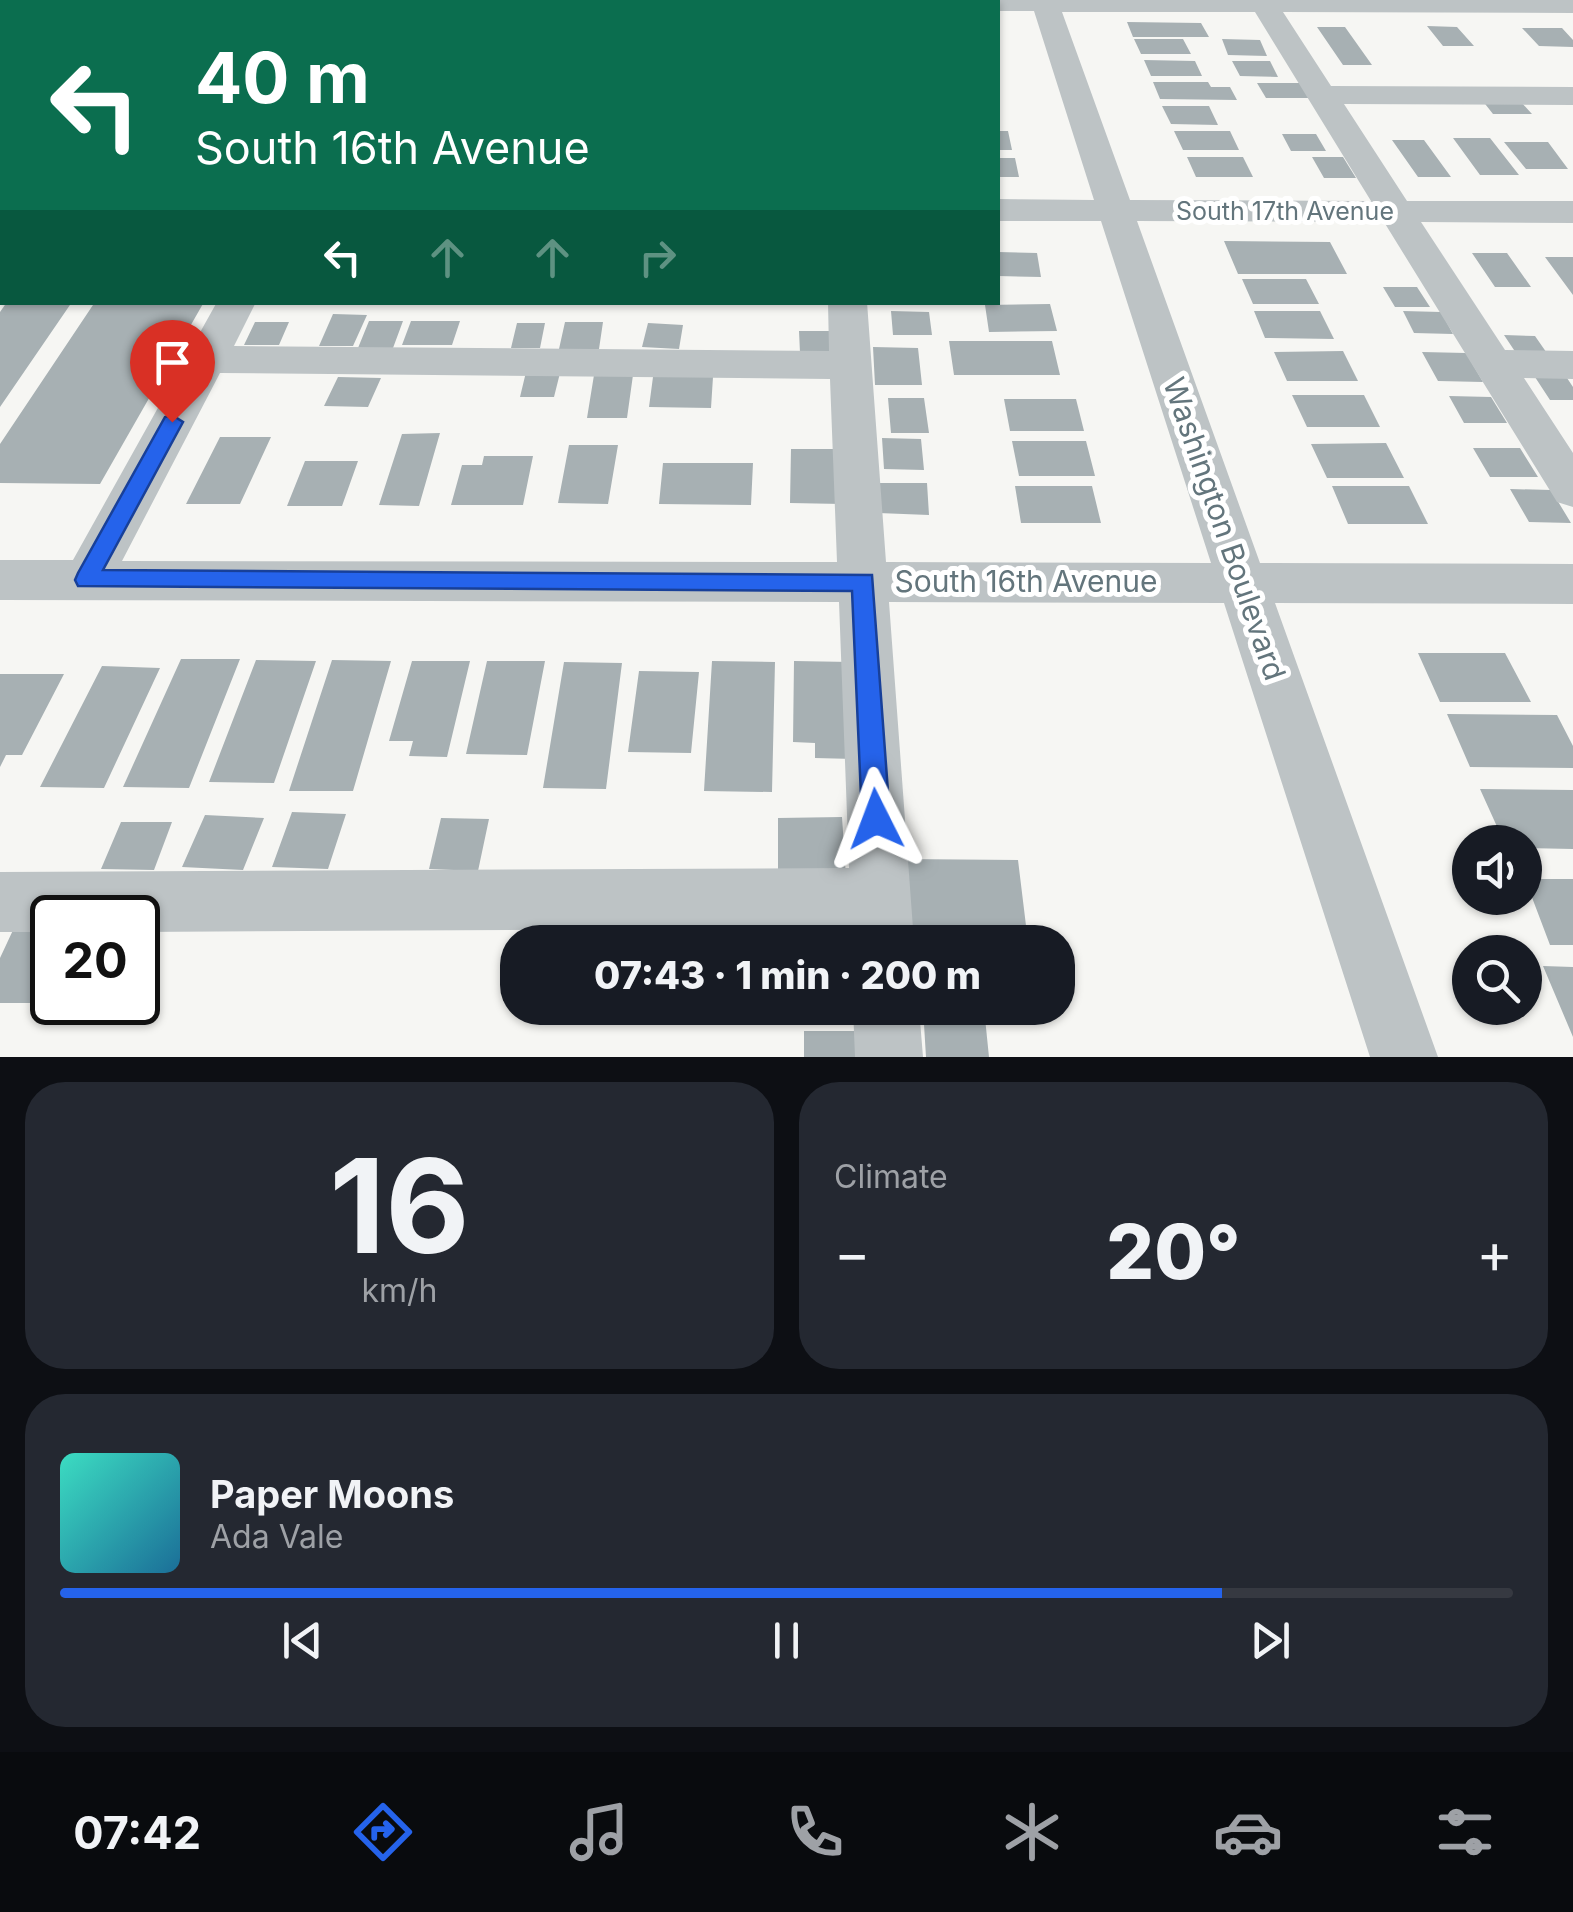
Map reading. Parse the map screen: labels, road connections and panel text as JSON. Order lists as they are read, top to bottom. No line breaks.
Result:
{"streets":{"street":["South 17th Avenue","Washington Boulevard","South 16th Avenue"]},"crossings":[["South 17th Avenue","Washington Boulevard"],["Washington Boulevard","South 16th Avenue"]],"page":{"turn":["40 m","South 16th Avenue"],"limit":"20","trip":"07:43 · 1 min · 200 m","tile":[["16","km/h"],"Climate"],"heat":["−","20°","+"],"song":["Paper Moons","Ada Vale"],"tabs":"07:42"}}
